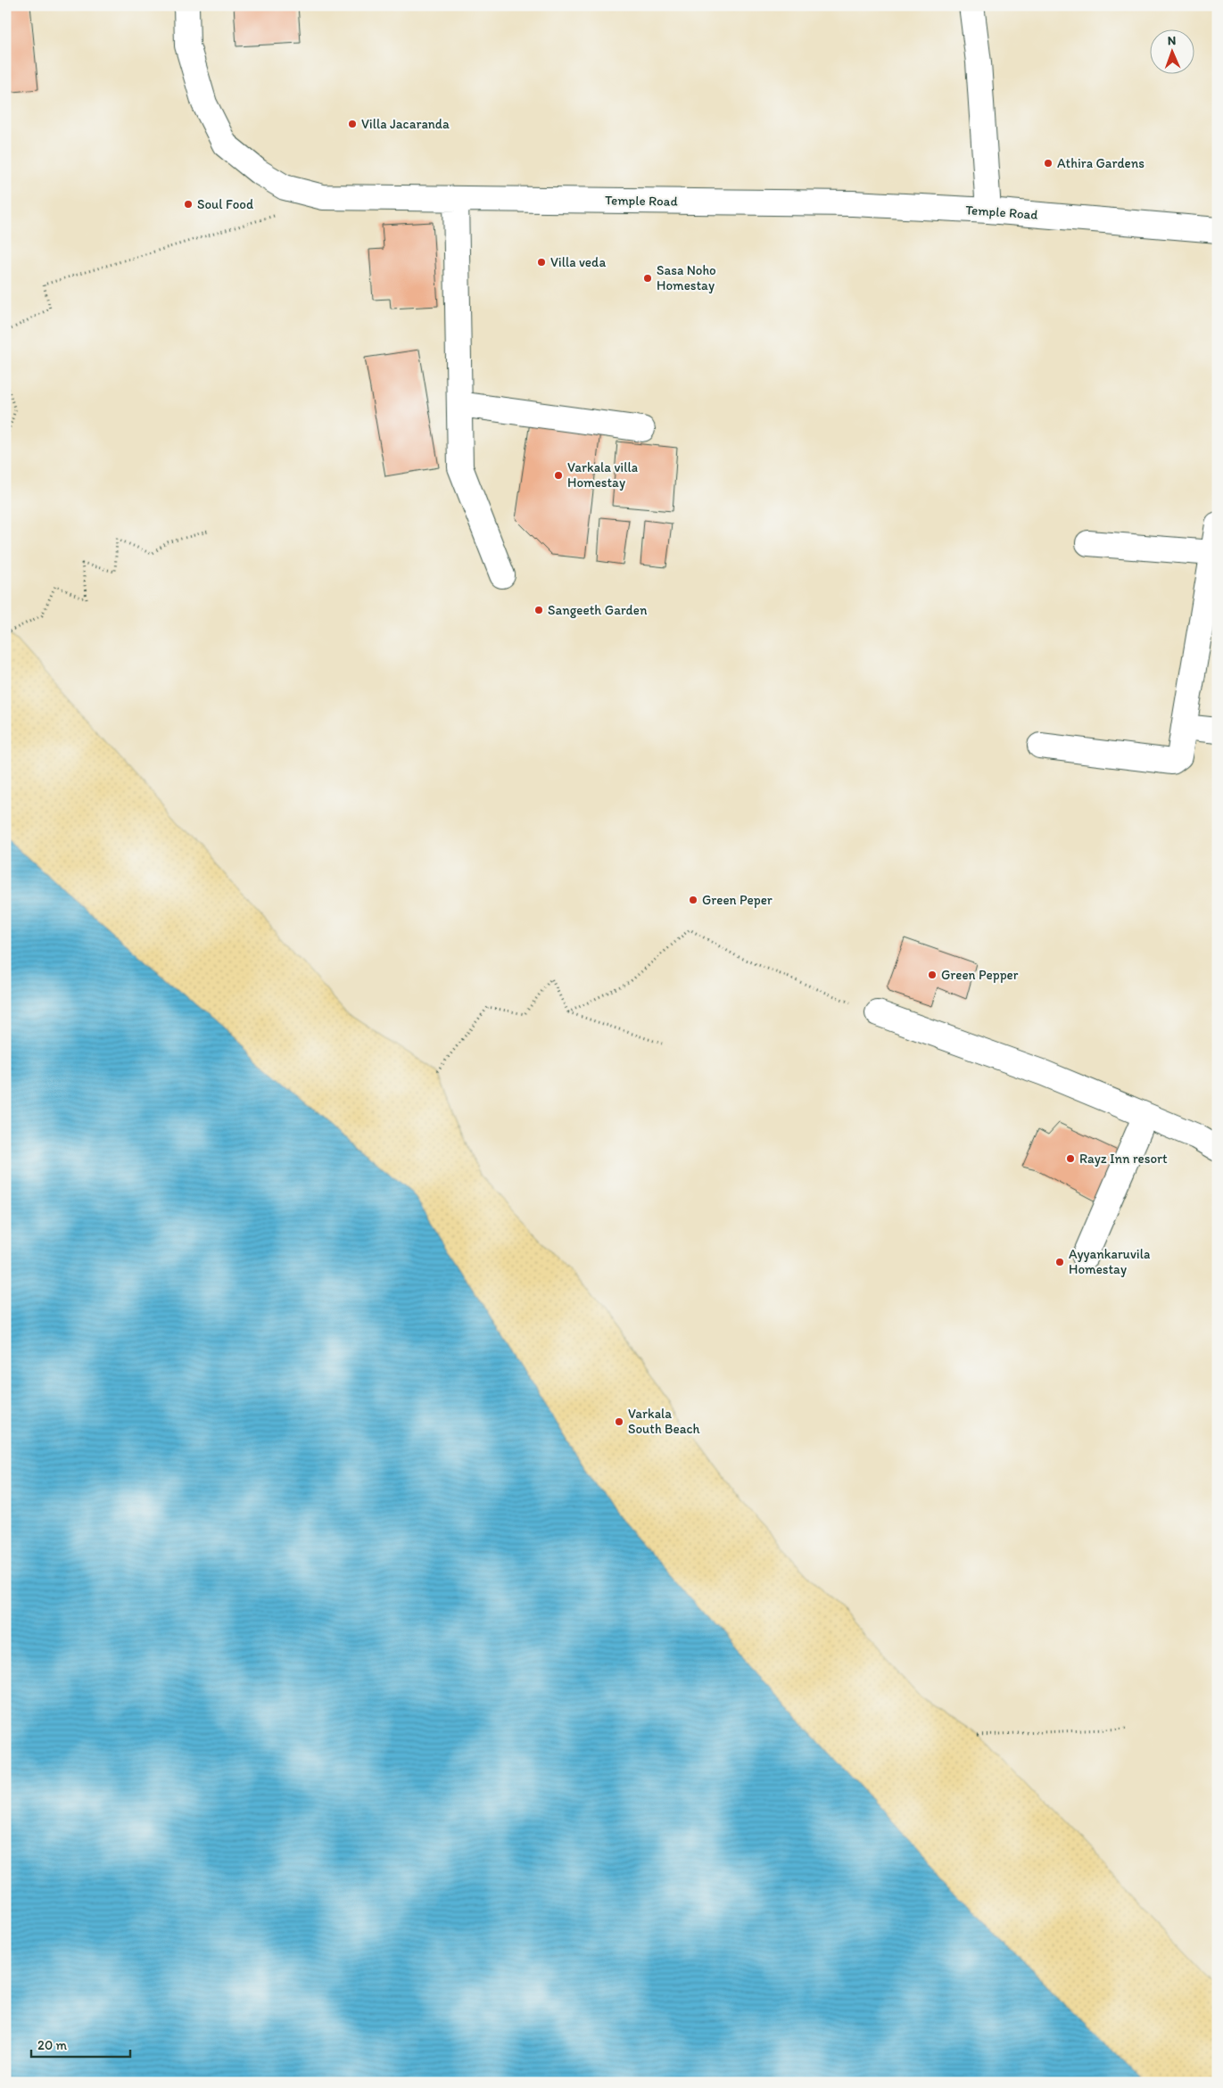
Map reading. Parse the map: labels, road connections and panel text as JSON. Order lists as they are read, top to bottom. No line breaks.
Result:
{"streets":{"street":["Temple Road"]},"places":["Villa Jacaranda","Athira Gardens","Soul Food","Villa veda","Sasa Noho Homestay","Varkala villa Homestay","Sangeeth Garden","Green Peper","Green Pepper","Rayz Inn resort","Ayyankaruvila Homestay","Varkala South Beach"],"scale_bar":"20 m","north":"top"}
